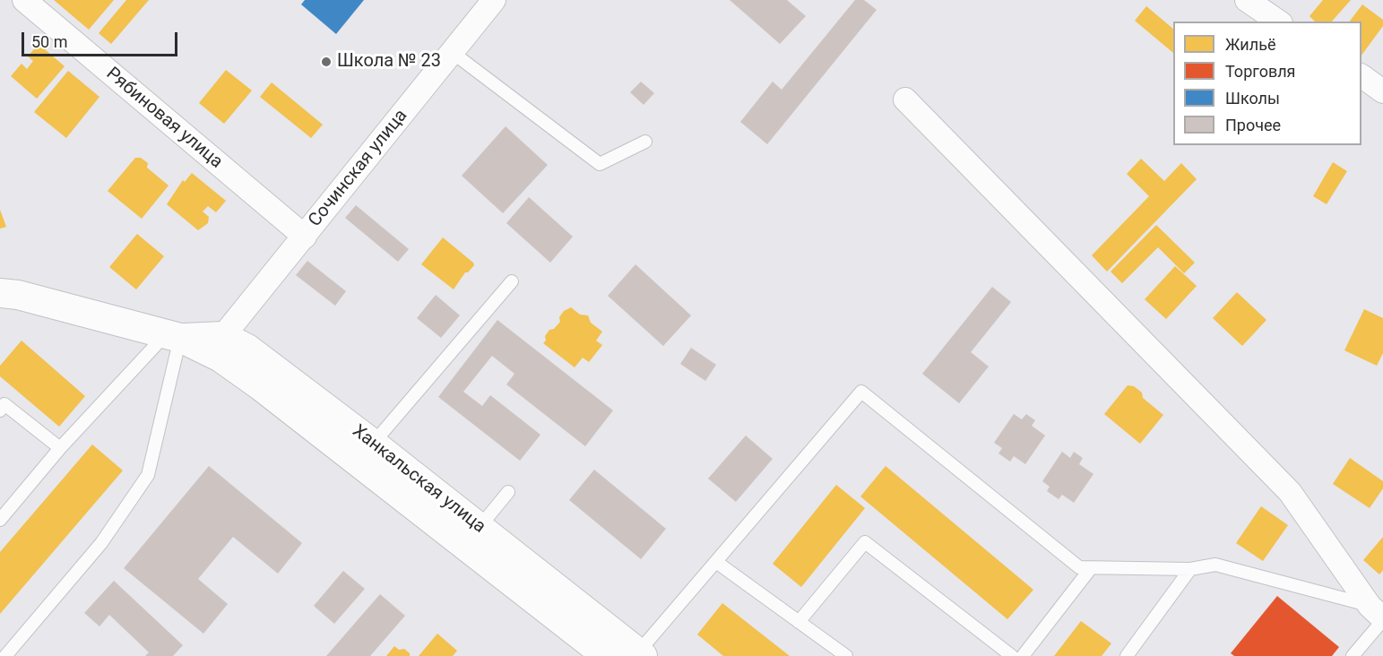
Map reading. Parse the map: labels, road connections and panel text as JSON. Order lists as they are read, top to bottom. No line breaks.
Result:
{"streets":{"street":["Рябиновая улица","Сочинская улица","Ханкальская улица"]},"crossings":[["Рябиновая улица","Сочинская улица"],["Сочинская улица","Ханкальская улица"]],"places":["Школа № 23"],"legend":["Жильё","Торговля","Школы","Прочее"],"scale_bar":"50 m"}
